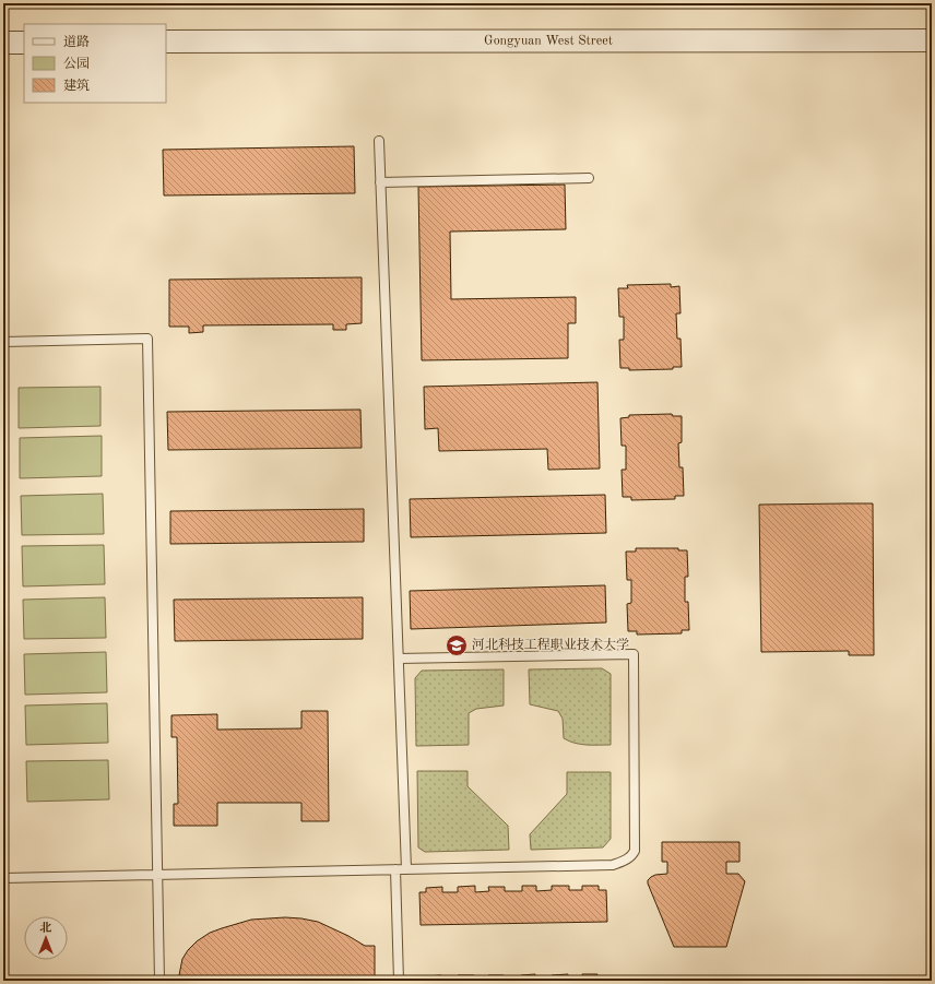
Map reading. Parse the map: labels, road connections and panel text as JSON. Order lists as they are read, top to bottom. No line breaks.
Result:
{"streets":{"street":["Gongyuan West Street"]},"places":{"school or university":["河北科技工程职业技术大学"]},"legend":["道路","公园","建筑"],"north":"top"}
